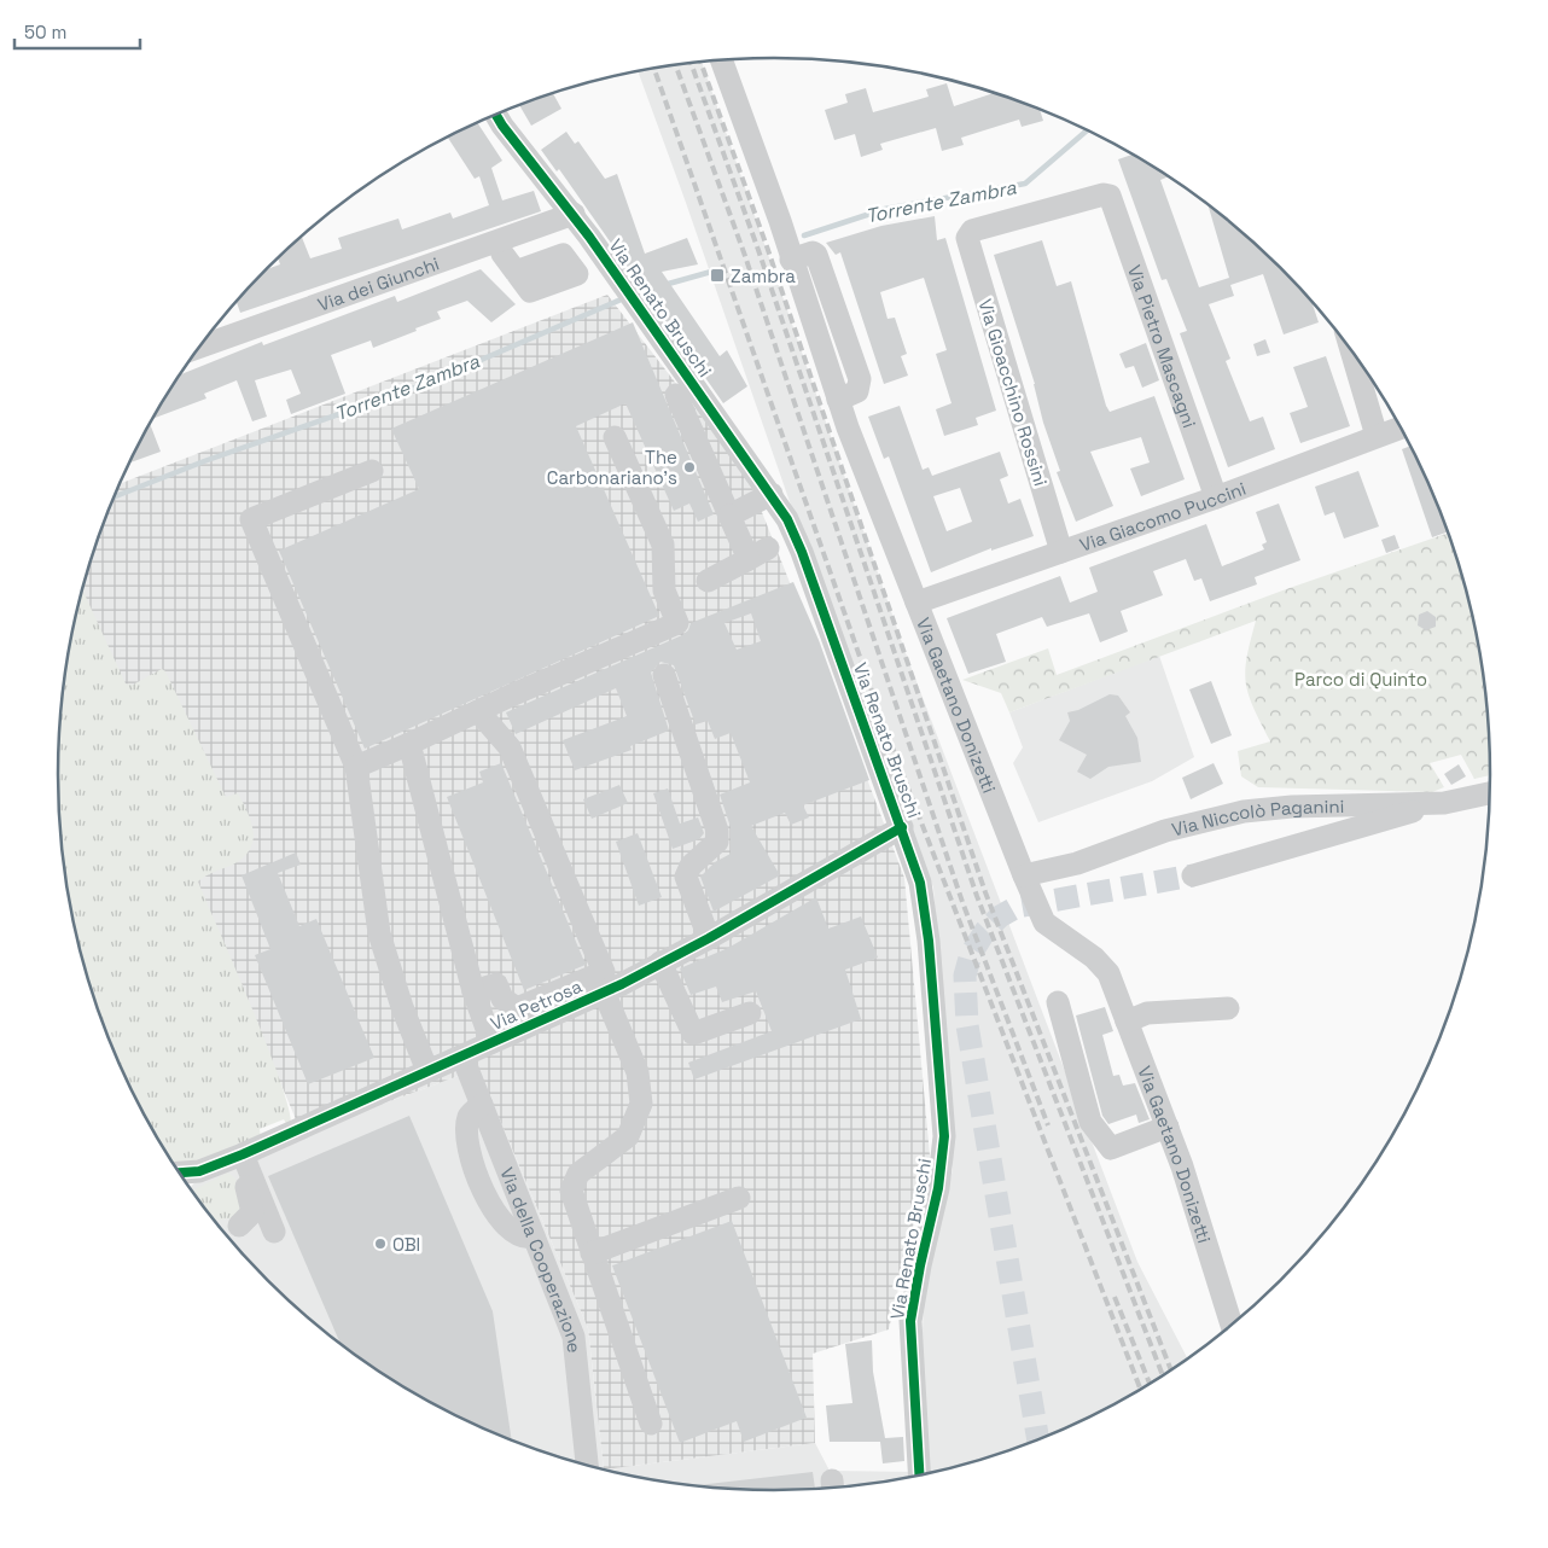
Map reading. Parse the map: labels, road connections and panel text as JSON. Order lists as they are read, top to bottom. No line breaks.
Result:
{"streets":{"street":["Via dei Giunchi","Via Renato Bruschi","Via Pietro Mascagni","Via Gioacchino Rossini","Via Giacomo Puccini","Via Gaetano Donizetti","Via Niccolò Paganini","Via Petrosa","Via della Cooperazione"]},"crossings":[["Via dei Giunchi","Via Renato Bruschi"],["Via Renato Bruschi","Via Petrosa"],["Via Pietro Mascagni","Via Gioacchino Rossini"],["Via Pietro Mascagni","Via Giacomo Puccini"],["Via Gioacchino Rossini","Via Giacomo Puccini"],["Via Giacomo Puccini","Via Gaetano Donizetti"],["Via Gaetano Donizetti","Via Niccolò Paganini"],["Via Petrosa","Via della Cooperazione"]],"water":["Torrente Zambra"],"parks":["Parco di Quinto"],"places":{"transit":["Zambra"],"other":["The Carbonariano's","OBI"]},"scale_bar":"50 m"}
